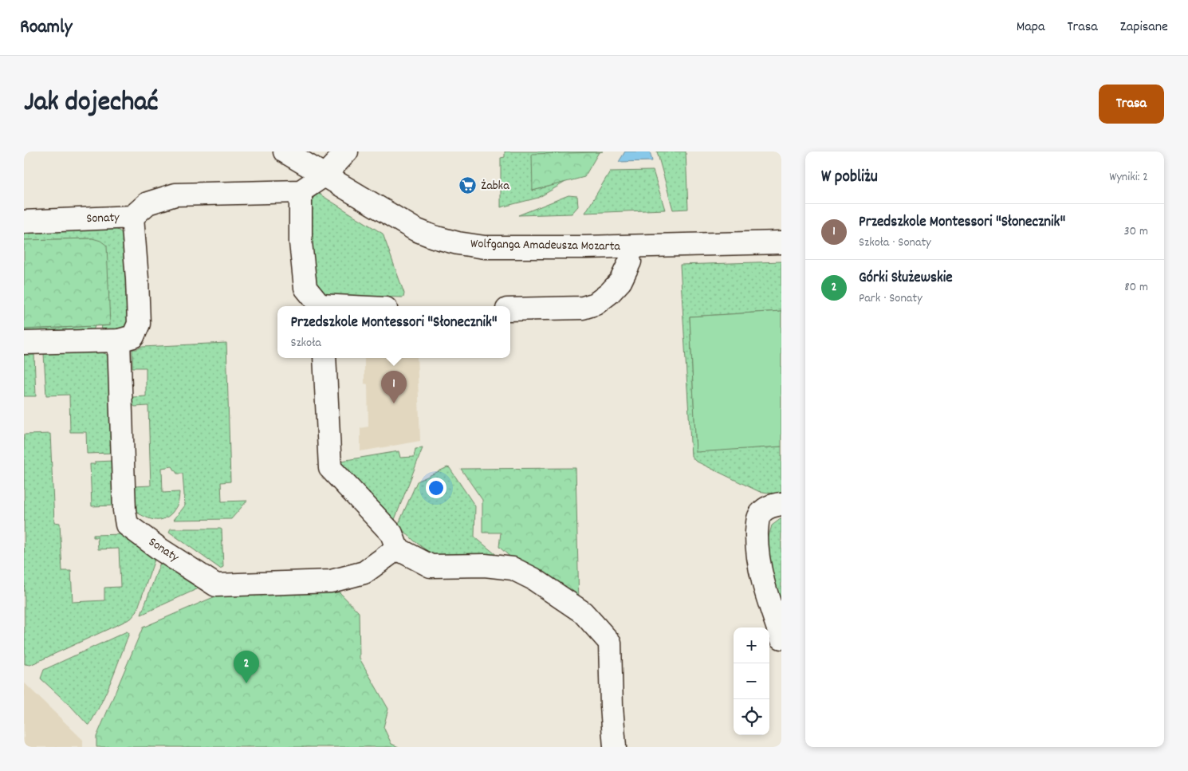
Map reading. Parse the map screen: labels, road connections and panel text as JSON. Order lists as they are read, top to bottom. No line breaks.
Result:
{"streets":{"street":["Sonaty","Wolfganga Amadeusza Mozarta"]},"places":{"supermarket":["Żabka"]},"page":{"header":"Roamly","nav":["Mapa","Trasa","Zapisane"],"title":"Jak dojechać","buttons":"Trasa","heading":["W pobliżu","Wyniki: 2"],"list":[{"mark":"1","name":"Przedszkole Montessori \"Słonecznik\"","note":"Szkoła · Sonaty","value":"30 m"},{"mark":"2","name":"Górki Służewskie","note":"Park · Sonaty","value":"80 m"}],"popup":["Przedszkole Montessori \"Słonecznik\"","Szkoła"],"pins":["1","2"],"map_buttons":["+","−"]}}
